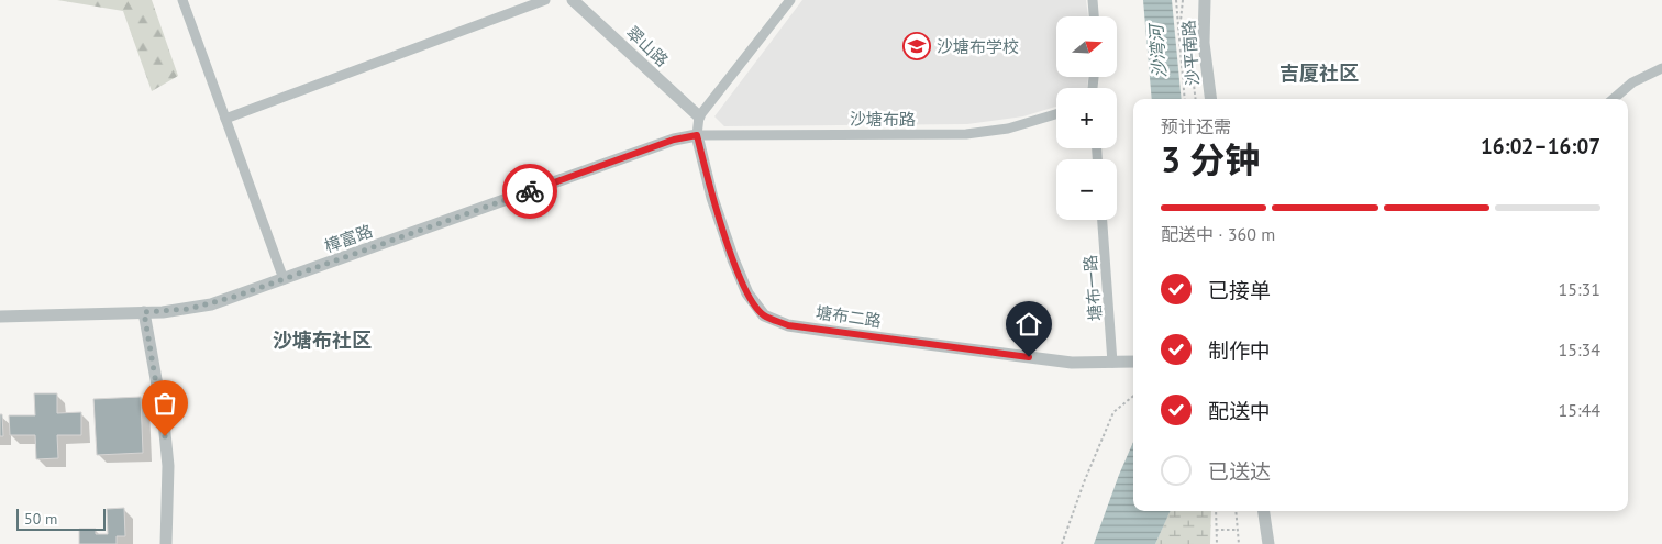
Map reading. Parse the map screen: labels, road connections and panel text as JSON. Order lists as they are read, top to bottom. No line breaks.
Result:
{"streets":{"street":["翠山路","沙平南路","沙塘布路","樟富路","塘布一路","塘布二路"]},"crossings":[["沙塘布路","樟富路"],["沙塘布路","塘布二路"],["樟富路","塘布二路"],["塘布一路","塘布二路"]],"districts":["吉厦社区","沙塘布社区"],"water":["沙湾河"],"places":{"school or university":["沙塘布学校"]},"scale_bar":"50 m","north":"right","page":{"map_buttons":["+","−"],"heading":["3 分钟","预计还需","16:02–16:07"],"bar":"配送中 · 360 m","list":[["已接单","15:31"],["制作中","15:34"],["配送中","15:44"],"已送达"],"scale":"50 m"}}
